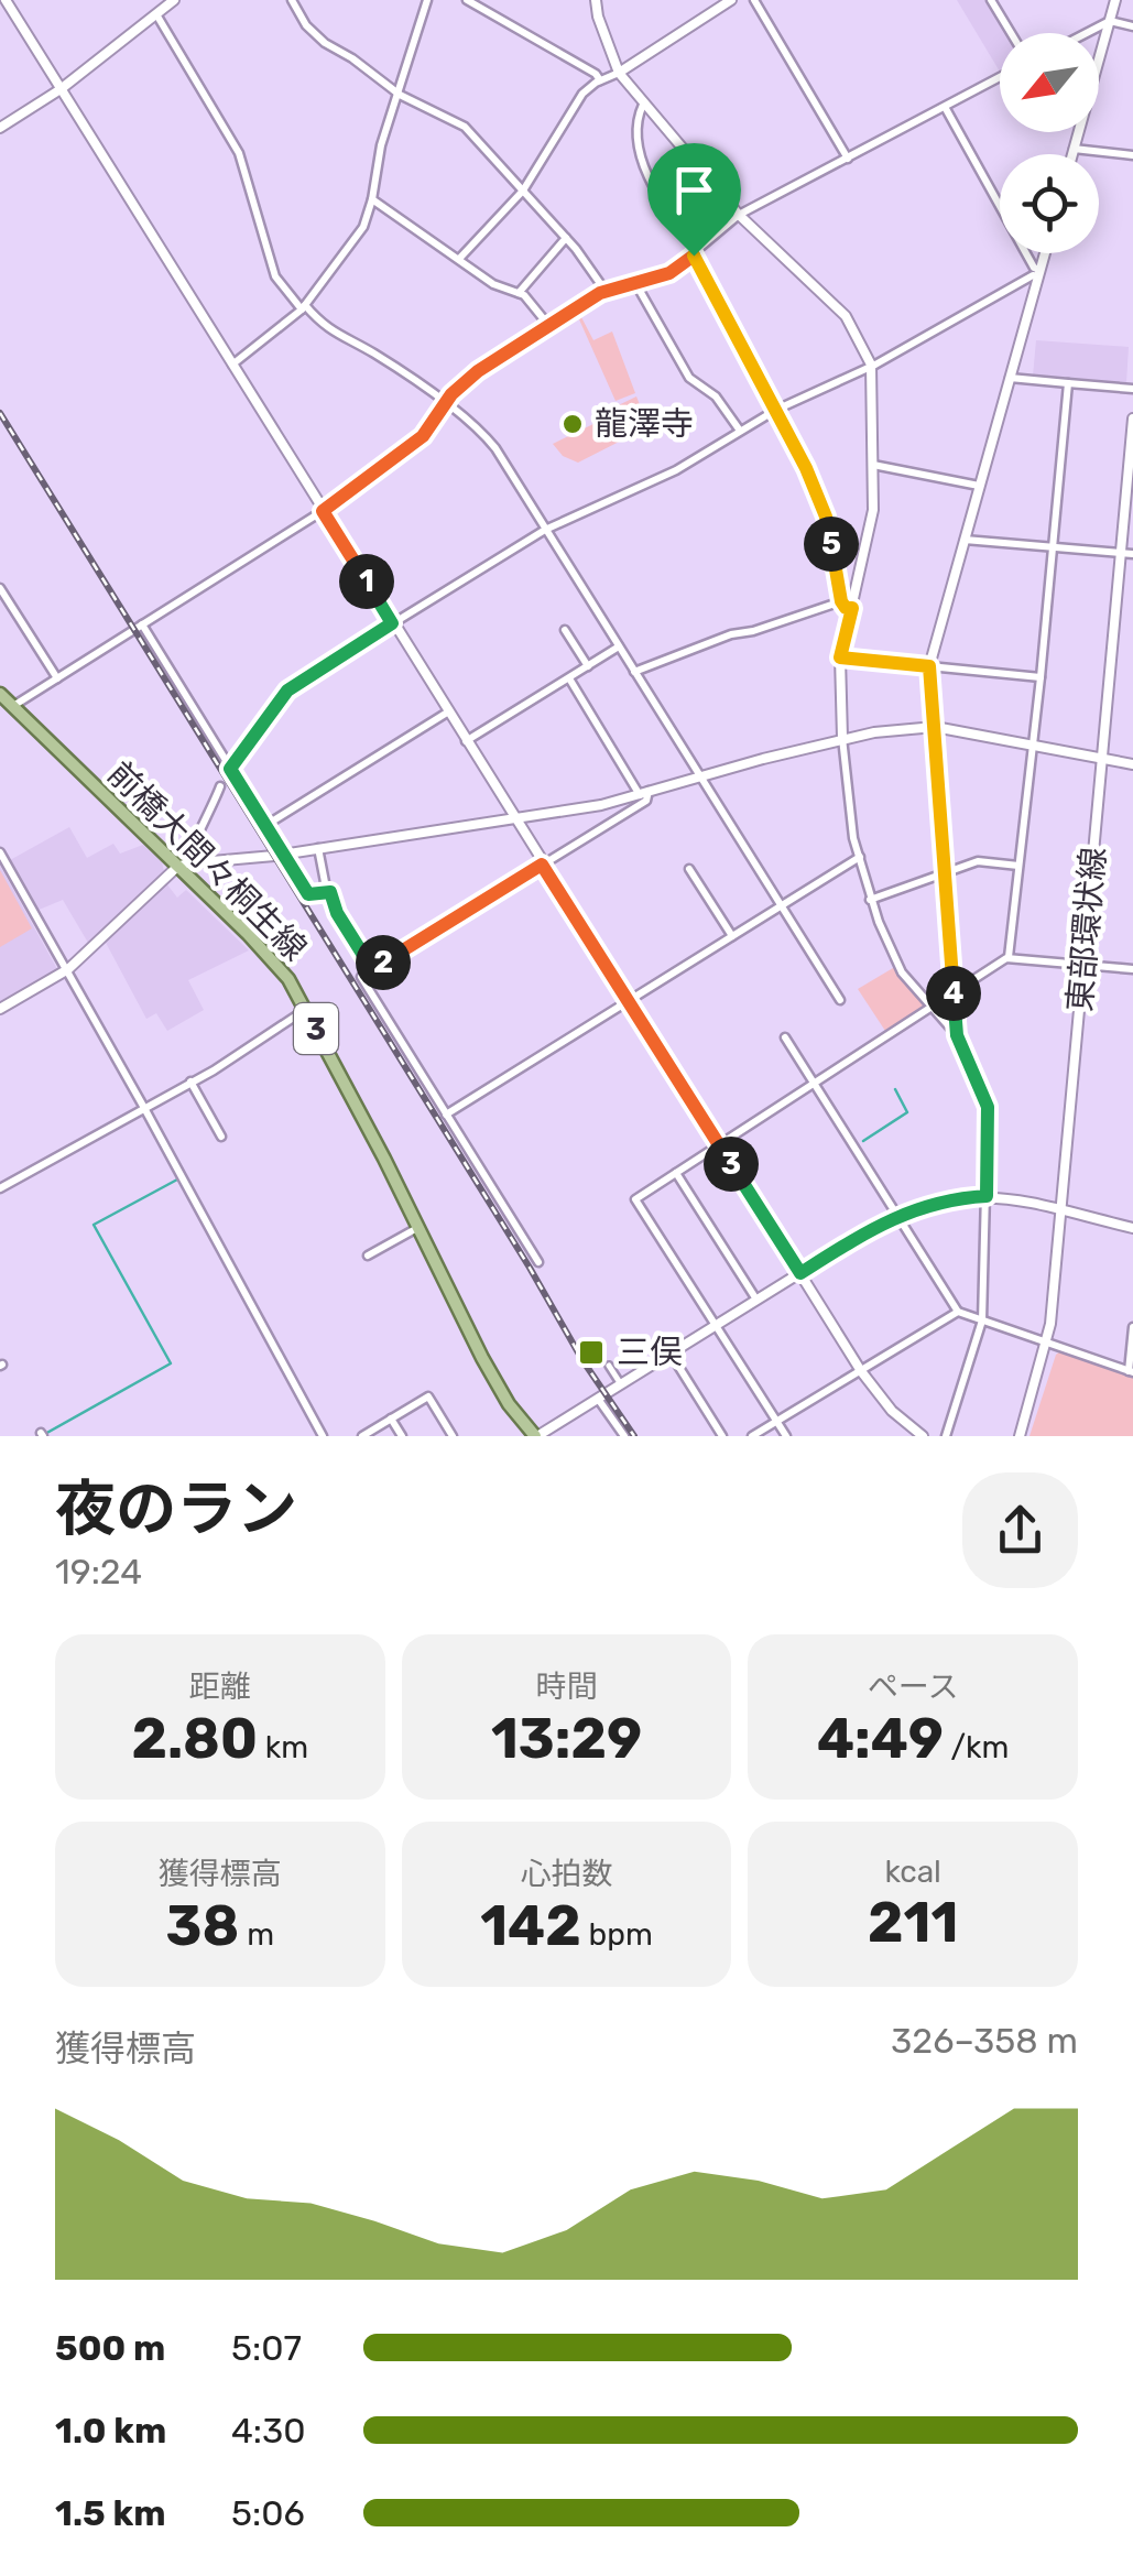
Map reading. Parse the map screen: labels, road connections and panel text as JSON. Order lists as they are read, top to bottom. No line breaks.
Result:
{"streets":{"main road":["前橋大間々桐生線","3"],"street":["東部環状線"]},"places":{"other":["龍澤寺"],"transit":["三俣"]},"north":"bottom left","page":{"pins":["5","1","2","4","3"],"heading":["夜のラン","19:24"],"stats":[["距離","2.80 km"],["時間","13:29"],["ペース","4:49 /km"],["獲得標高","38 m"],["心拍数","142 bpm"],["kcal","211"]],"chart":["獲得標高","326–358 m"],"list":[{"name":"500 m","note":"5:07"},{"name":"1.0 km","note":"4:30"},{"name":"1.5 km","note":"5:06"}]}}
